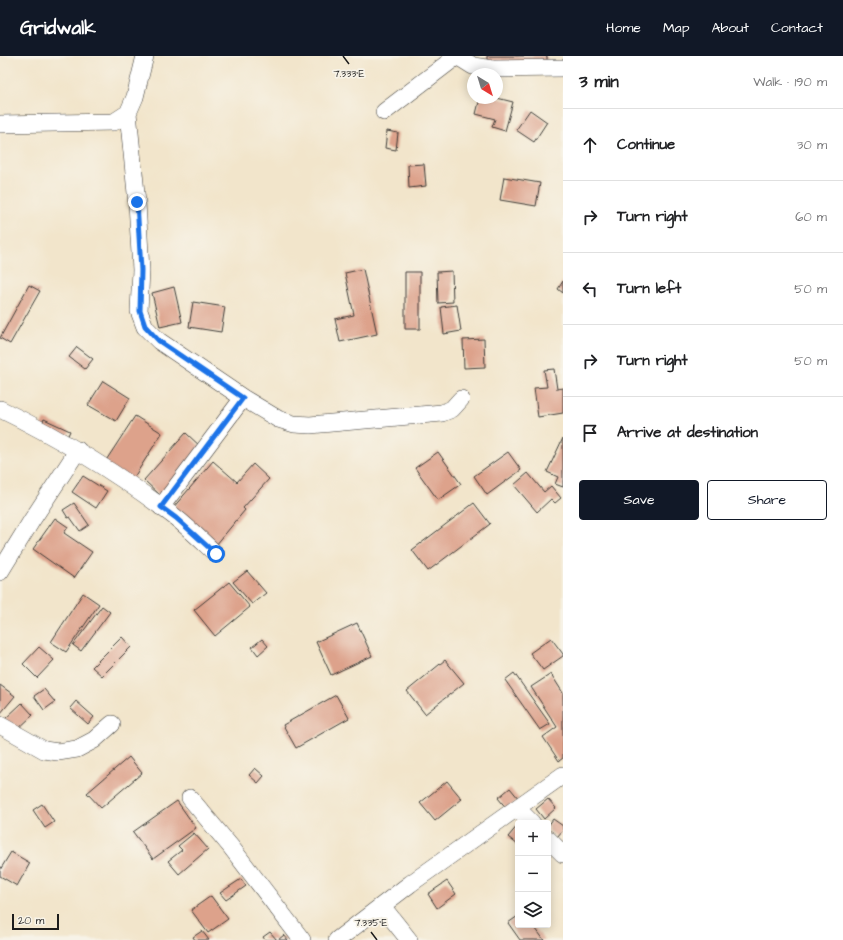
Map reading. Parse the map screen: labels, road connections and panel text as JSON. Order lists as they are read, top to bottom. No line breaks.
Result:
{"scale_bar":"20 m","north":"bottom right","page":{"header":"Gridwalk","nav":["Home","Map","About","Contact"],"heading":["3 min","Walk · 190 m"],"list":[["Continue","30 m"],["Turn right","60 m"],["Turn left","50 m"],["Turn right","50 m"],"Arrive at destination"],"buttons":["Save","Share"],"map_buttons":["+","−"],"scale":"20 m"},"coordinates":["7.333°E","7.335°E"]}
